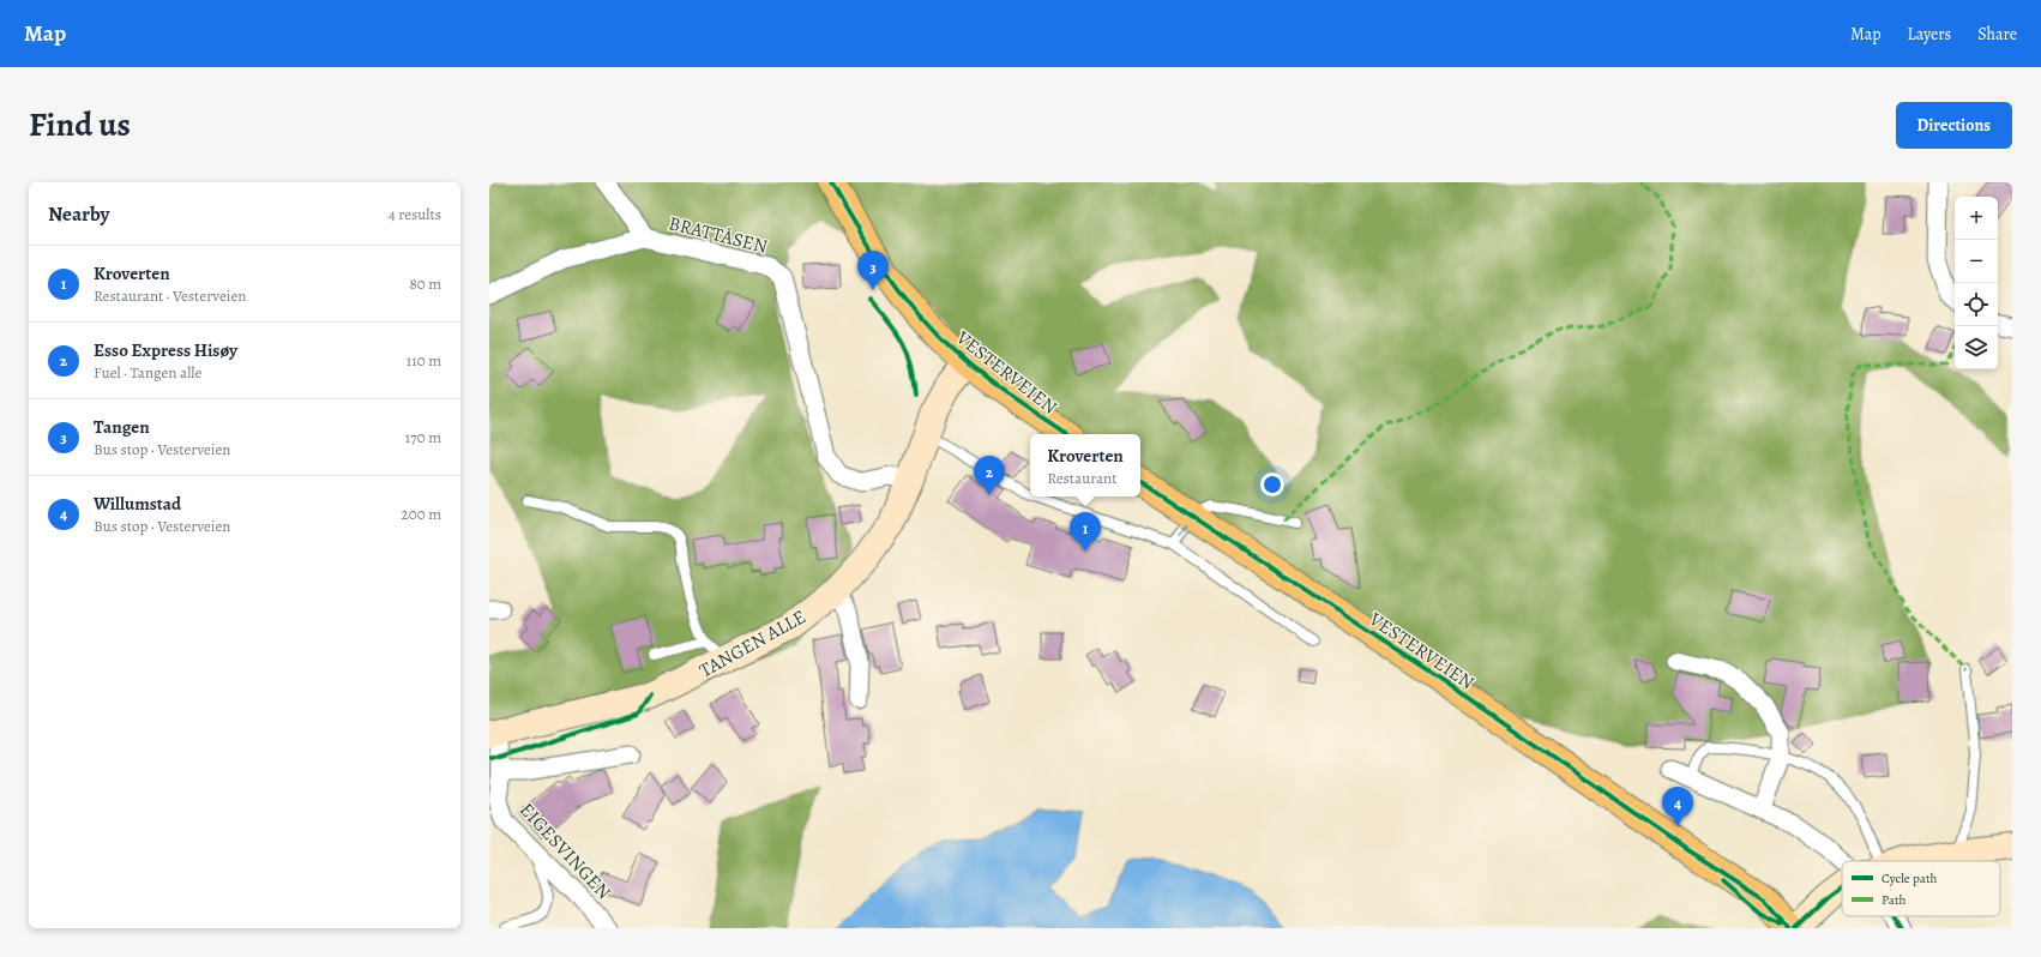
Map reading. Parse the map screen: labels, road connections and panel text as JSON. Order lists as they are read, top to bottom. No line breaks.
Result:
{"streets":{"main road":["VESTERVEIEN","TANGEN ALLE"],"street":["BRATTÅSEN","EIGESVINGEN"]},"crossings":[["BRATTÅSEN","TANGEN ALLE"],["VESTERVEIEN","TANGEN ALLE"],["TANGEN ALLE","EIGESVINGEN"]],"legend":["Cycle path","Path"],"page":{"header":"Map","nav":["Map","Layers","Share"],"title":"Find us","buttons":"Directions","heading":["Nearby","4 results"],"map_buttons":["+","−"],"list":[{"mark":"1","name":"Kroverten","note":"Restaurant · Vesterveien","value":"80 m"},{"mark":"2","name":"Esso Express Hisøy","note":"Fuel · Tangen alle","value":"110 m"},{"mark":"3","name":"Tangen","note":"Bus stop · Vesterveien","value":"170 m"},{"mark":"4","name":"Willumstad","note":"Bus stop · Vesterveien","value":"200 m"}],"pins":["3","2","1","4"],"popup":["Kroverten","Restaurant"]}}
